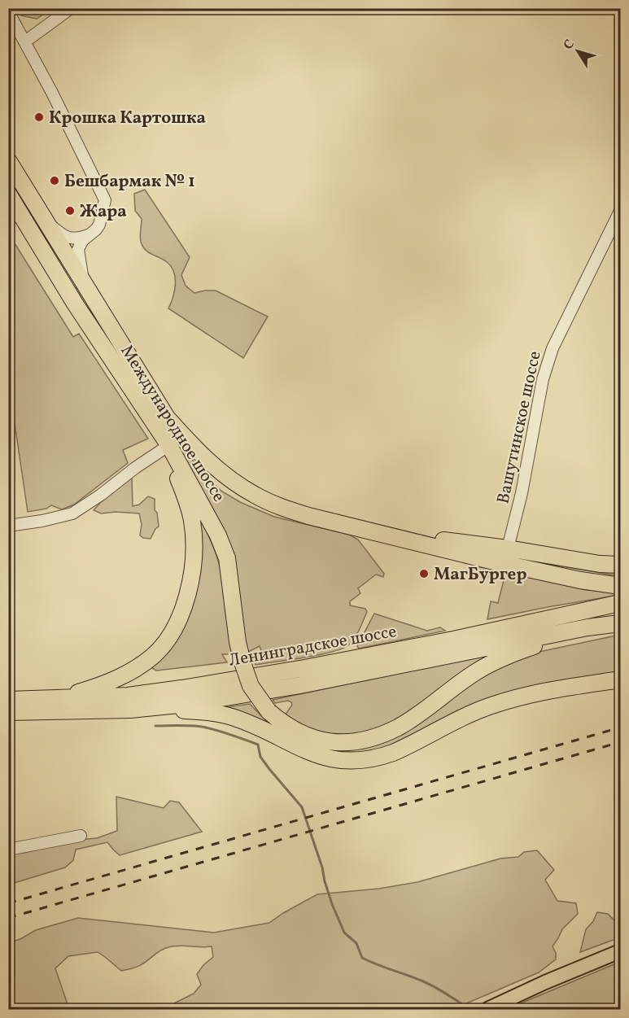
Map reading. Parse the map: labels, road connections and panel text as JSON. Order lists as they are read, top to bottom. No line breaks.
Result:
{"streets":{"highway":["Международное шоссе","Ленинградское шоссе"],"street":["Вашутинское шоссе"]},"crossings":[["Международное шоссе","Ленинградское шоссе"]],"places":["Крошка Картошка","Бешбармак № 1","Жара","МагБургер"],"north":"top left"}
